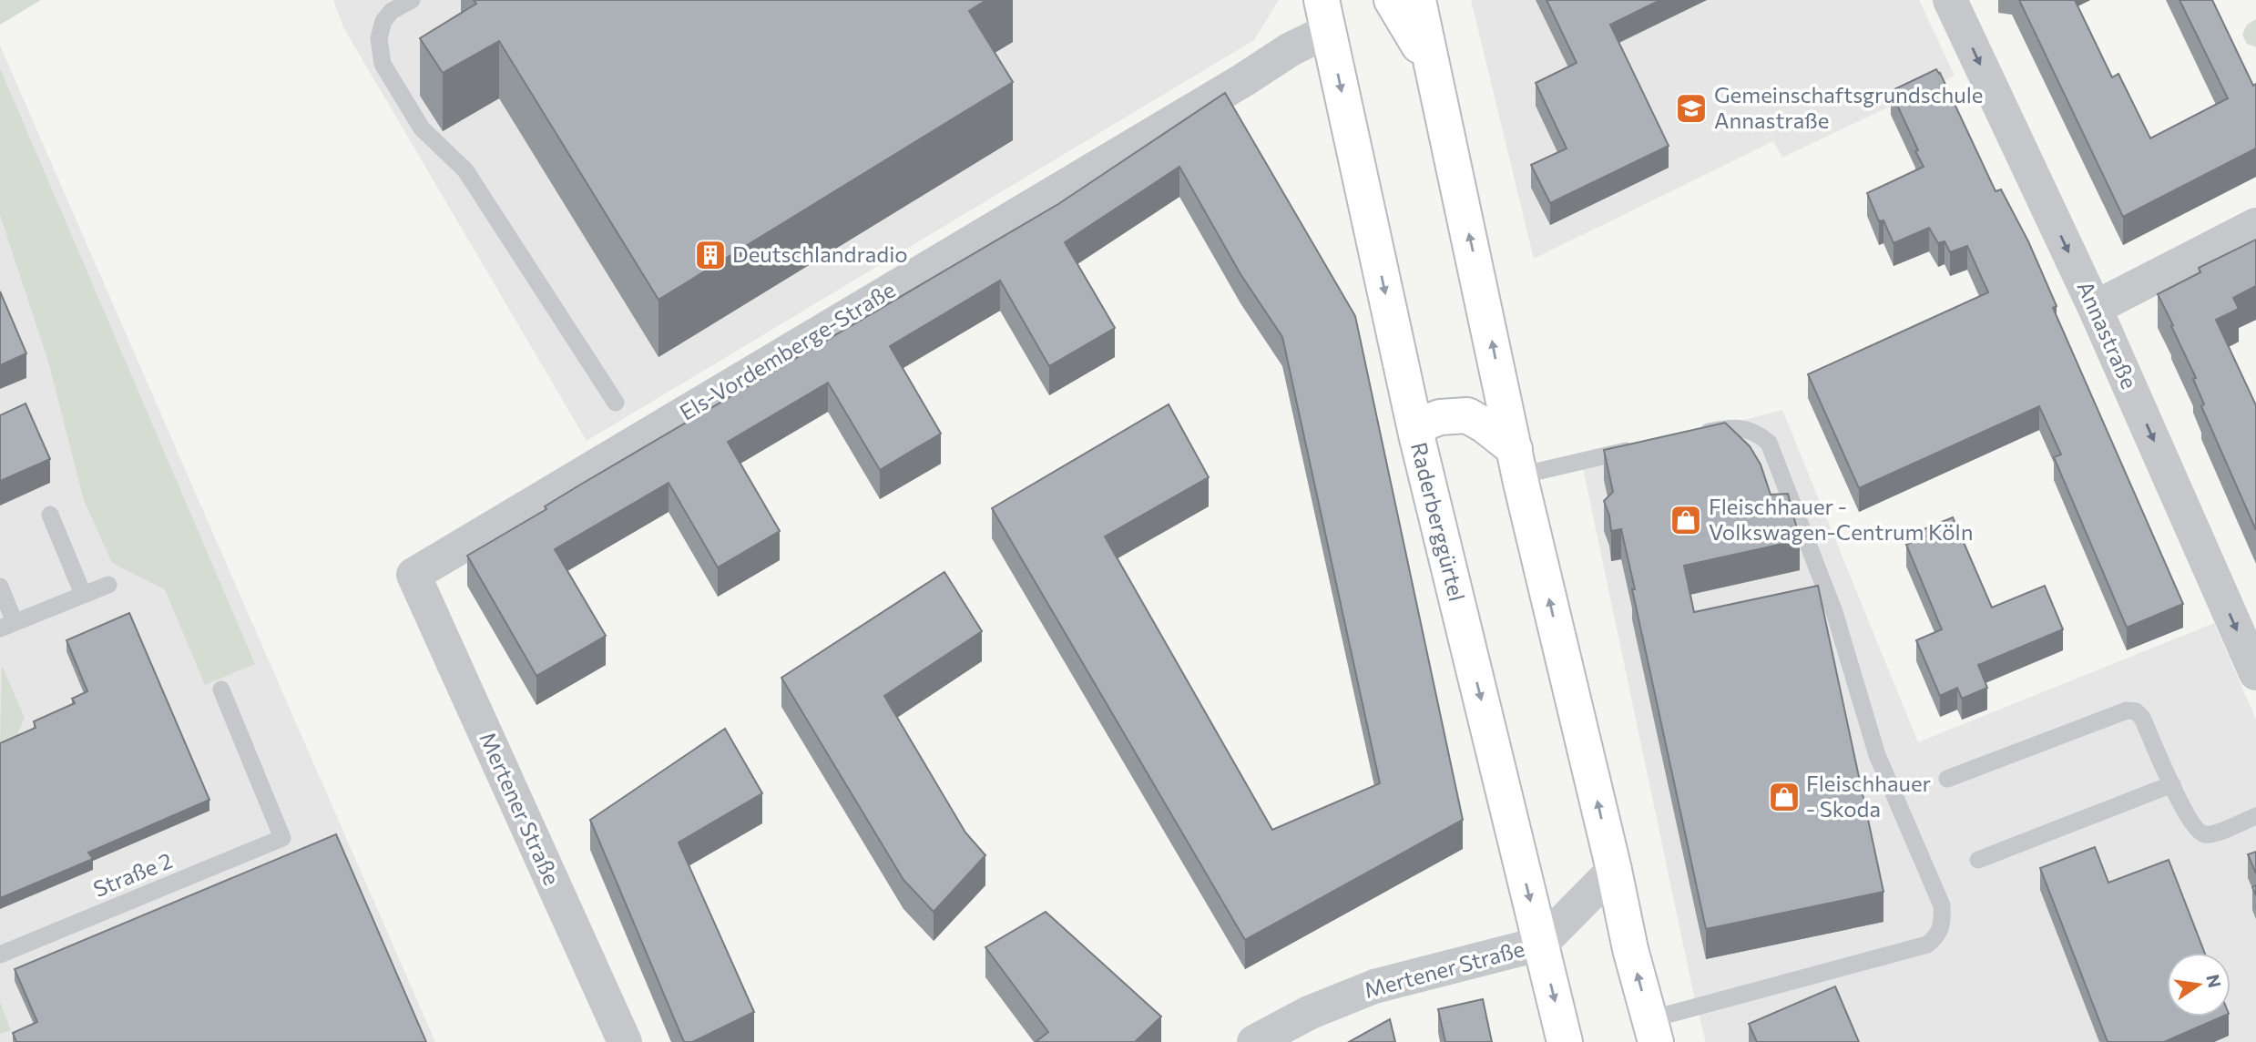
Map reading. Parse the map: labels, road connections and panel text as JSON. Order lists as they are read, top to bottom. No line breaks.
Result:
{"streets":{"main road":["Raderberggürtel"],"street":["Annastraße","Els-Vordemberge-Straße","Mertener Straße"],"lane":["Straße 2"]},"crossings":[["Els-Vordemberge-Straße","Raderberggürtel"],["Els-Vordemberge-Straße","Mertener Straße"],["Raderberggürtel","Mertener Straße"]],"one_way":["Annastraße"],"places":{"school or university":["Gemeinschaftsgrundschule Annastraße"],"building":["Deutschlandradio"],"shop":["Fleischhauer - Volkswagen-Centrum Köln","Fleischhauer - Skoda"]},"north":"right"}
